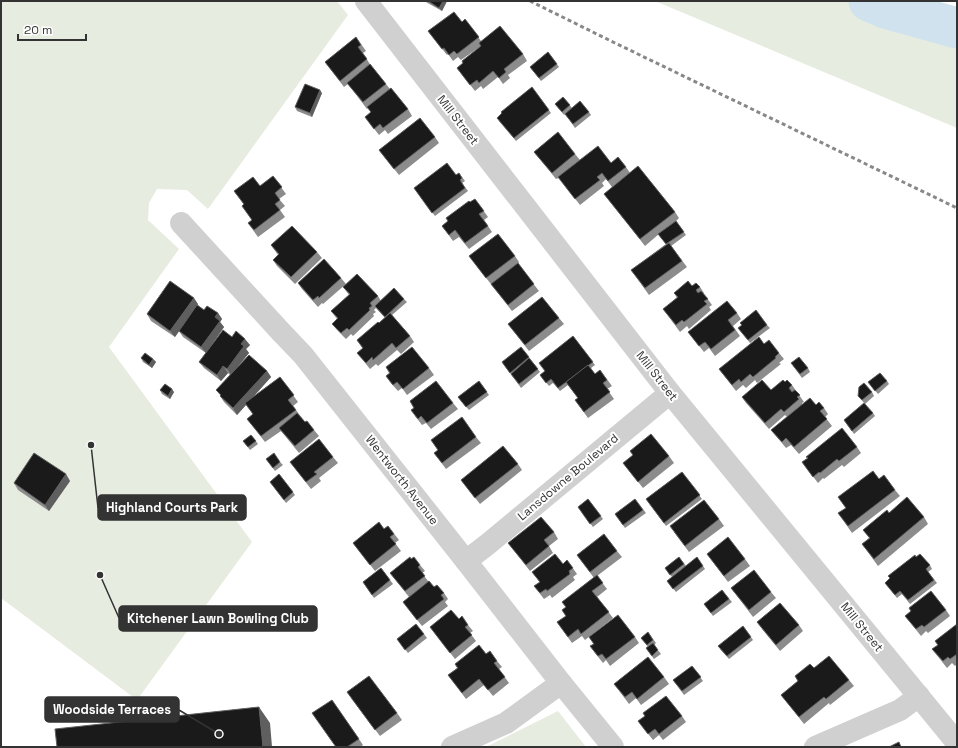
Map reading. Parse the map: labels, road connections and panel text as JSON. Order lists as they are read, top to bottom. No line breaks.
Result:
{"streets":{"street":["Mill Street","Lansdowne Boulevard","Wentworth Avenue"]},"crossings":[["Mill Street","Lansdowne Boulevard"],["Lansdowne Boulevard","Wentworth Avenue"]],"places":["Highland Courts Park","Kitchener Lawn Bowling Club","Woodside Terraces"],"scale_bar":"20 m"}
